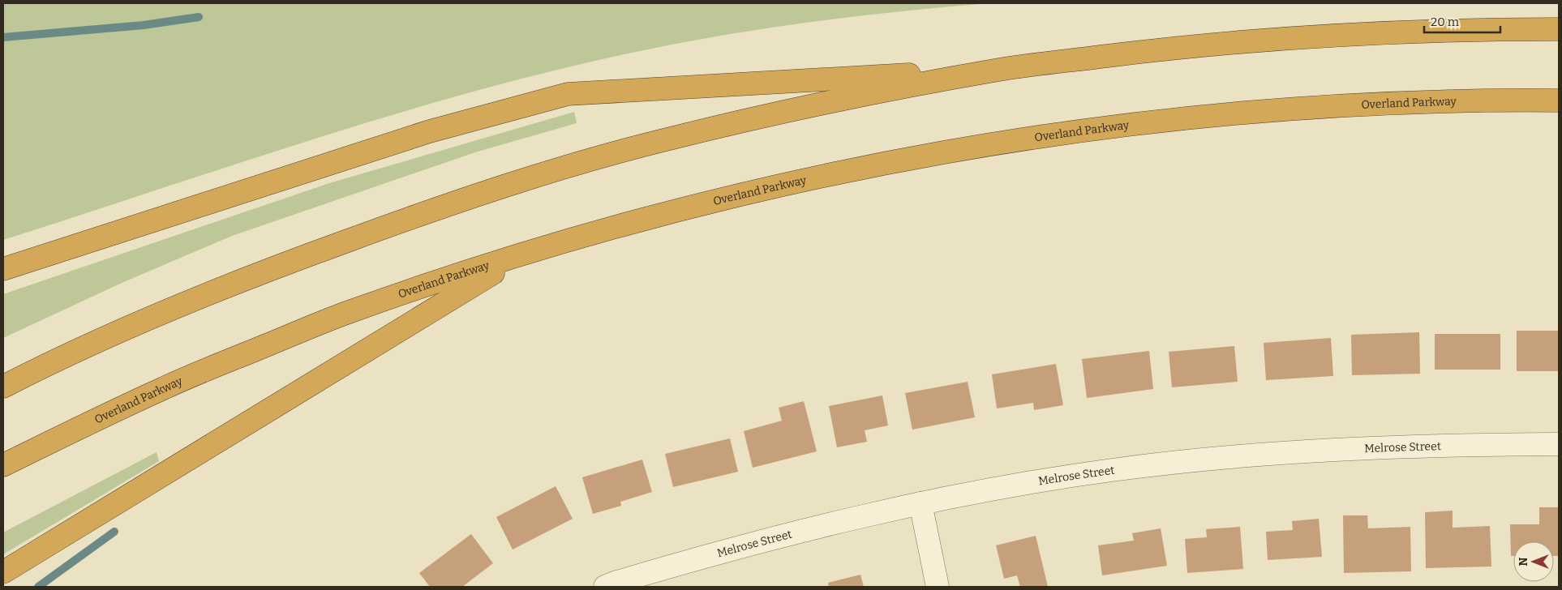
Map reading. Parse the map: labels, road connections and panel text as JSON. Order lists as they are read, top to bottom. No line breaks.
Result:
{"streets":{"highway":["Overland Parkway"],"street":["Melrose Street"]},"scale_bar":"20 m","north":"left"}
